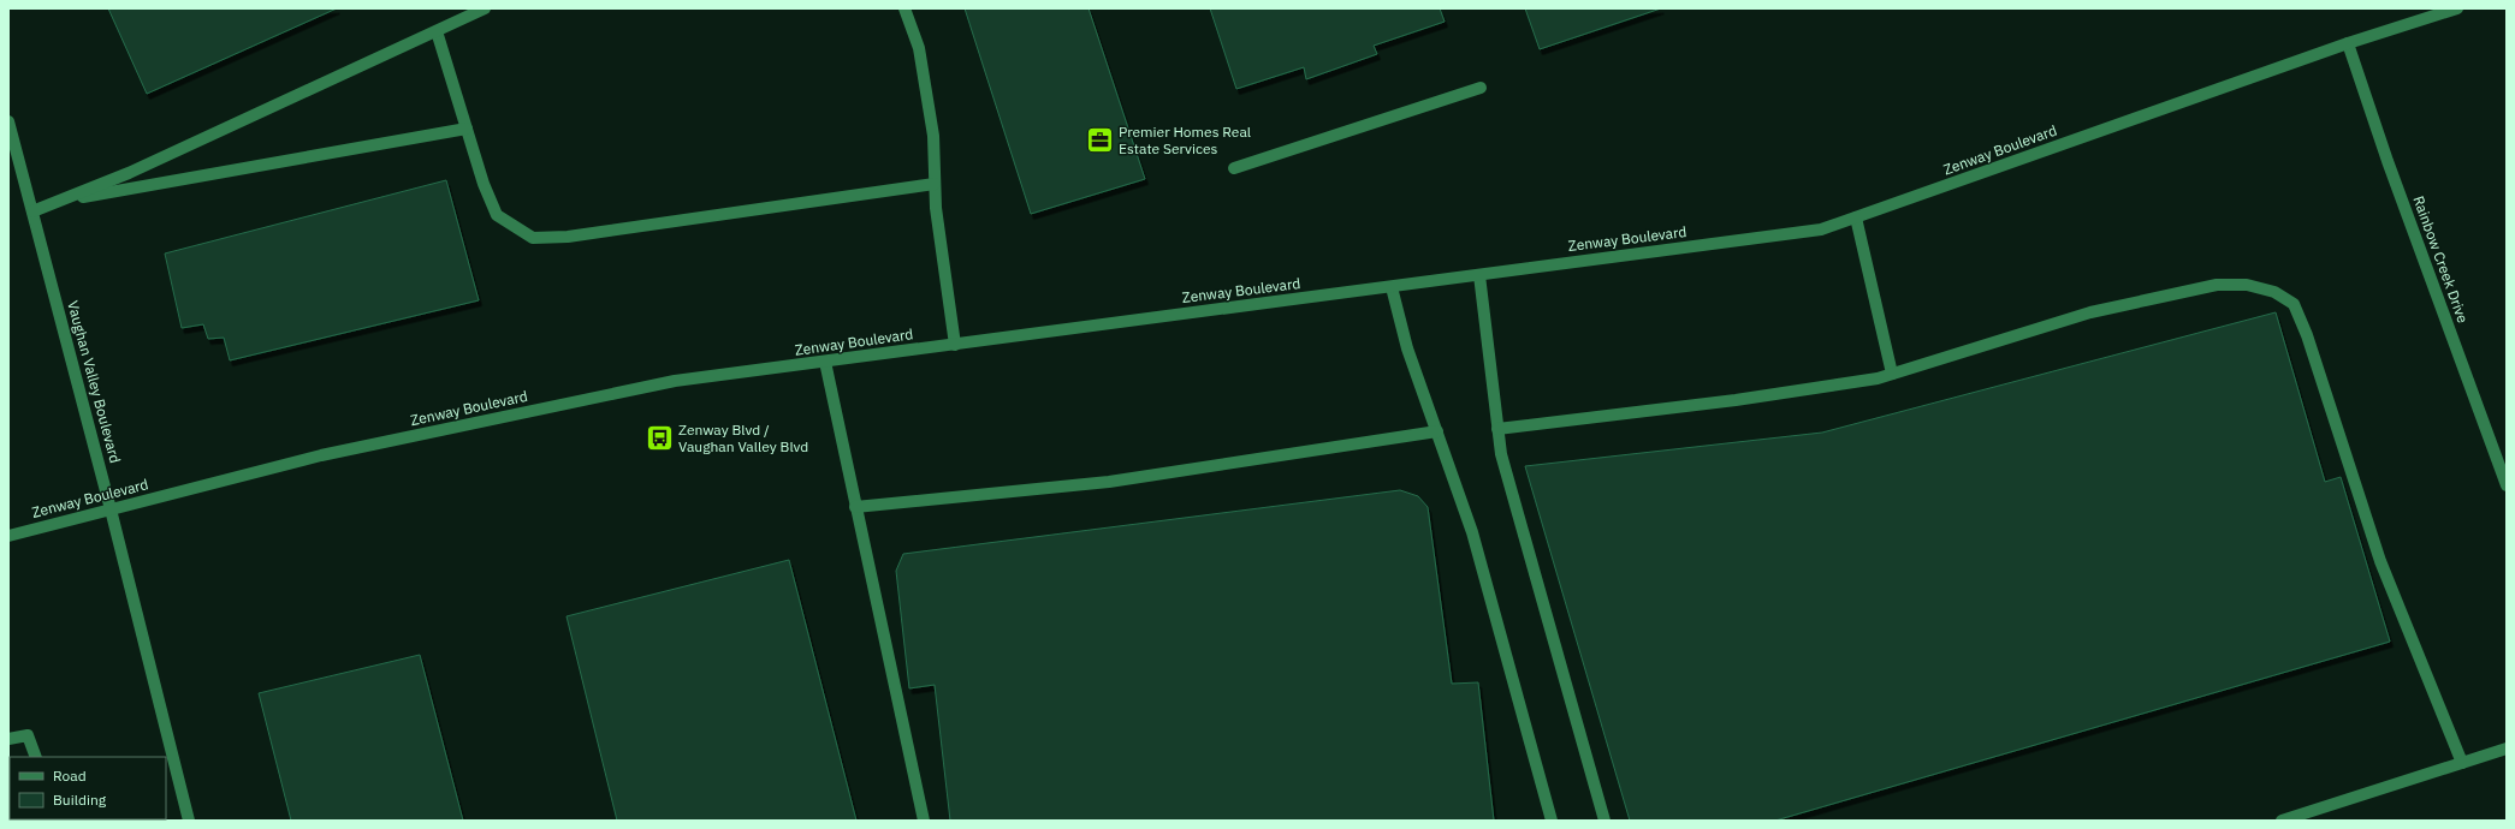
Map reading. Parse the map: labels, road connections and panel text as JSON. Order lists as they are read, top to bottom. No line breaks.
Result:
{"streets":{"street":["Zenway Boulevard","Rainbow Creek Drive","Vaughan Valley Boulevard"]},"crossings":[["Zenway Boulevard","Rainbow Creek Drive"],["Zenway Boulevard","Vaughan Valley Boulevard"]],"places":{"office":["Premier Homes Real Estate Services"],"bus stop":["Zenway Blvd / Vaughan Valley Blvd"]},"legend":["Road","Building"]}
